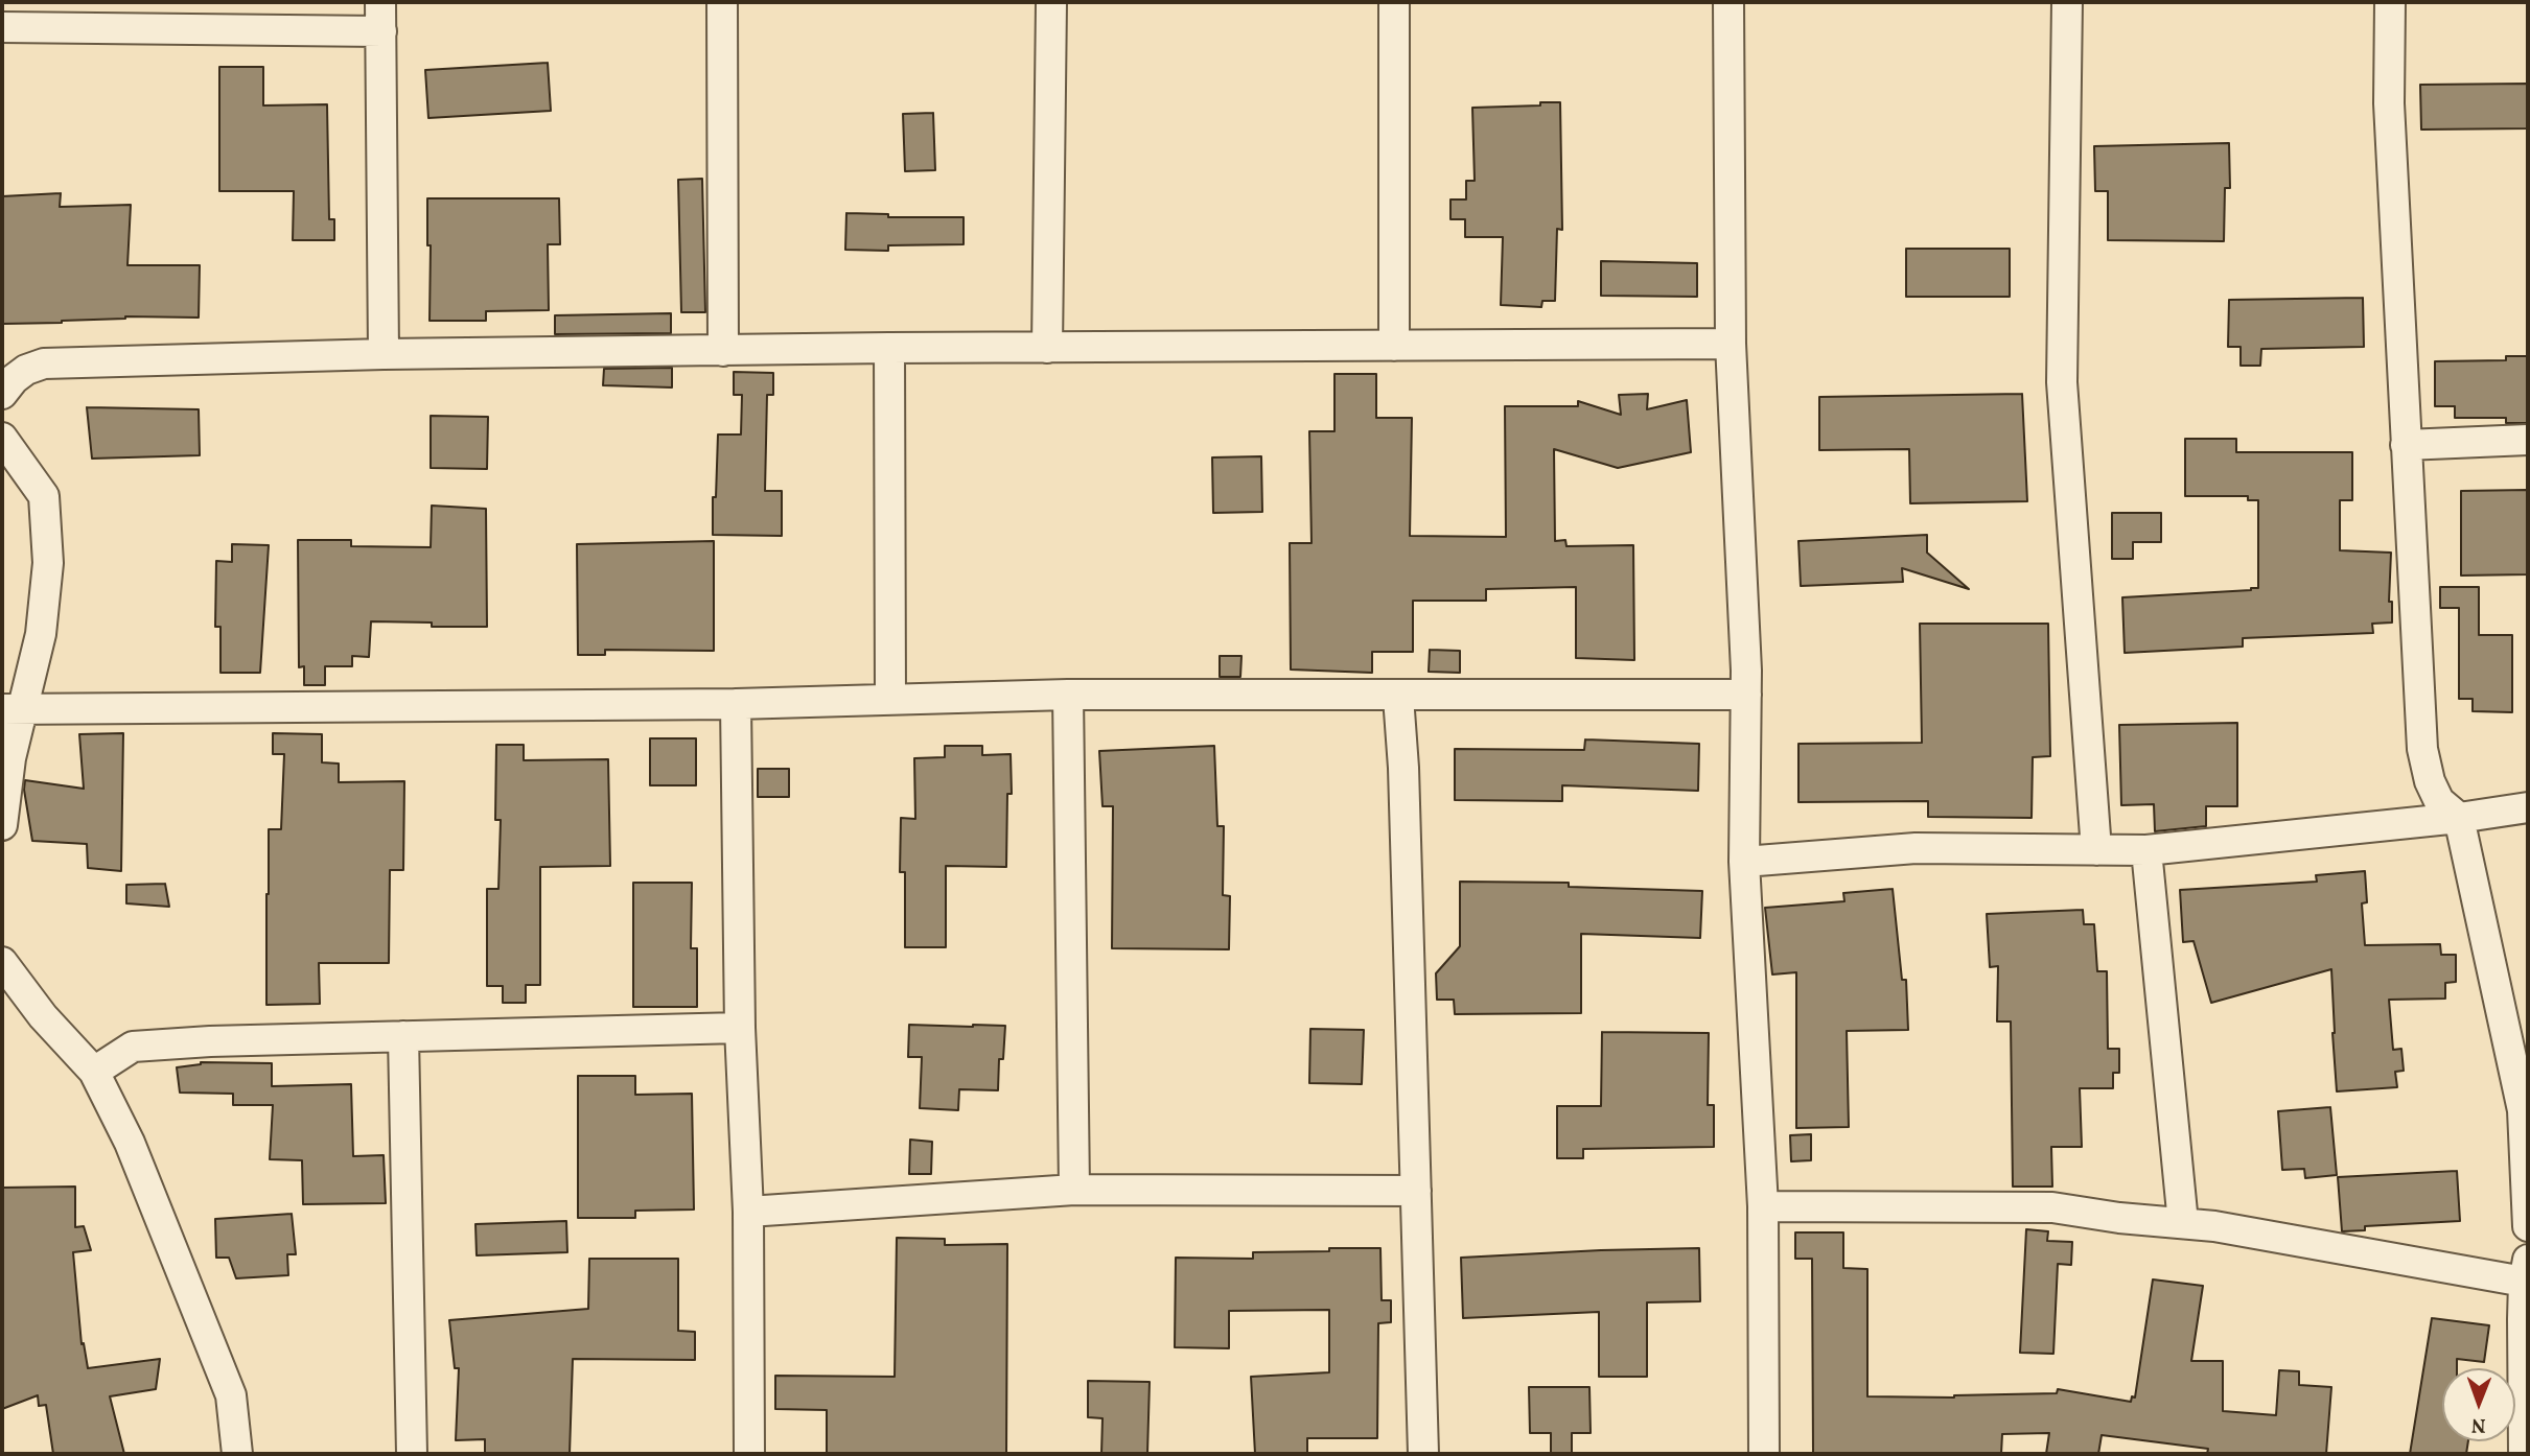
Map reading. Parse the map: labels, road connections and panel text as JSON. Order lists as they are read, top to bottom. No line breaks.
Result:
{"north":"bottom"}
